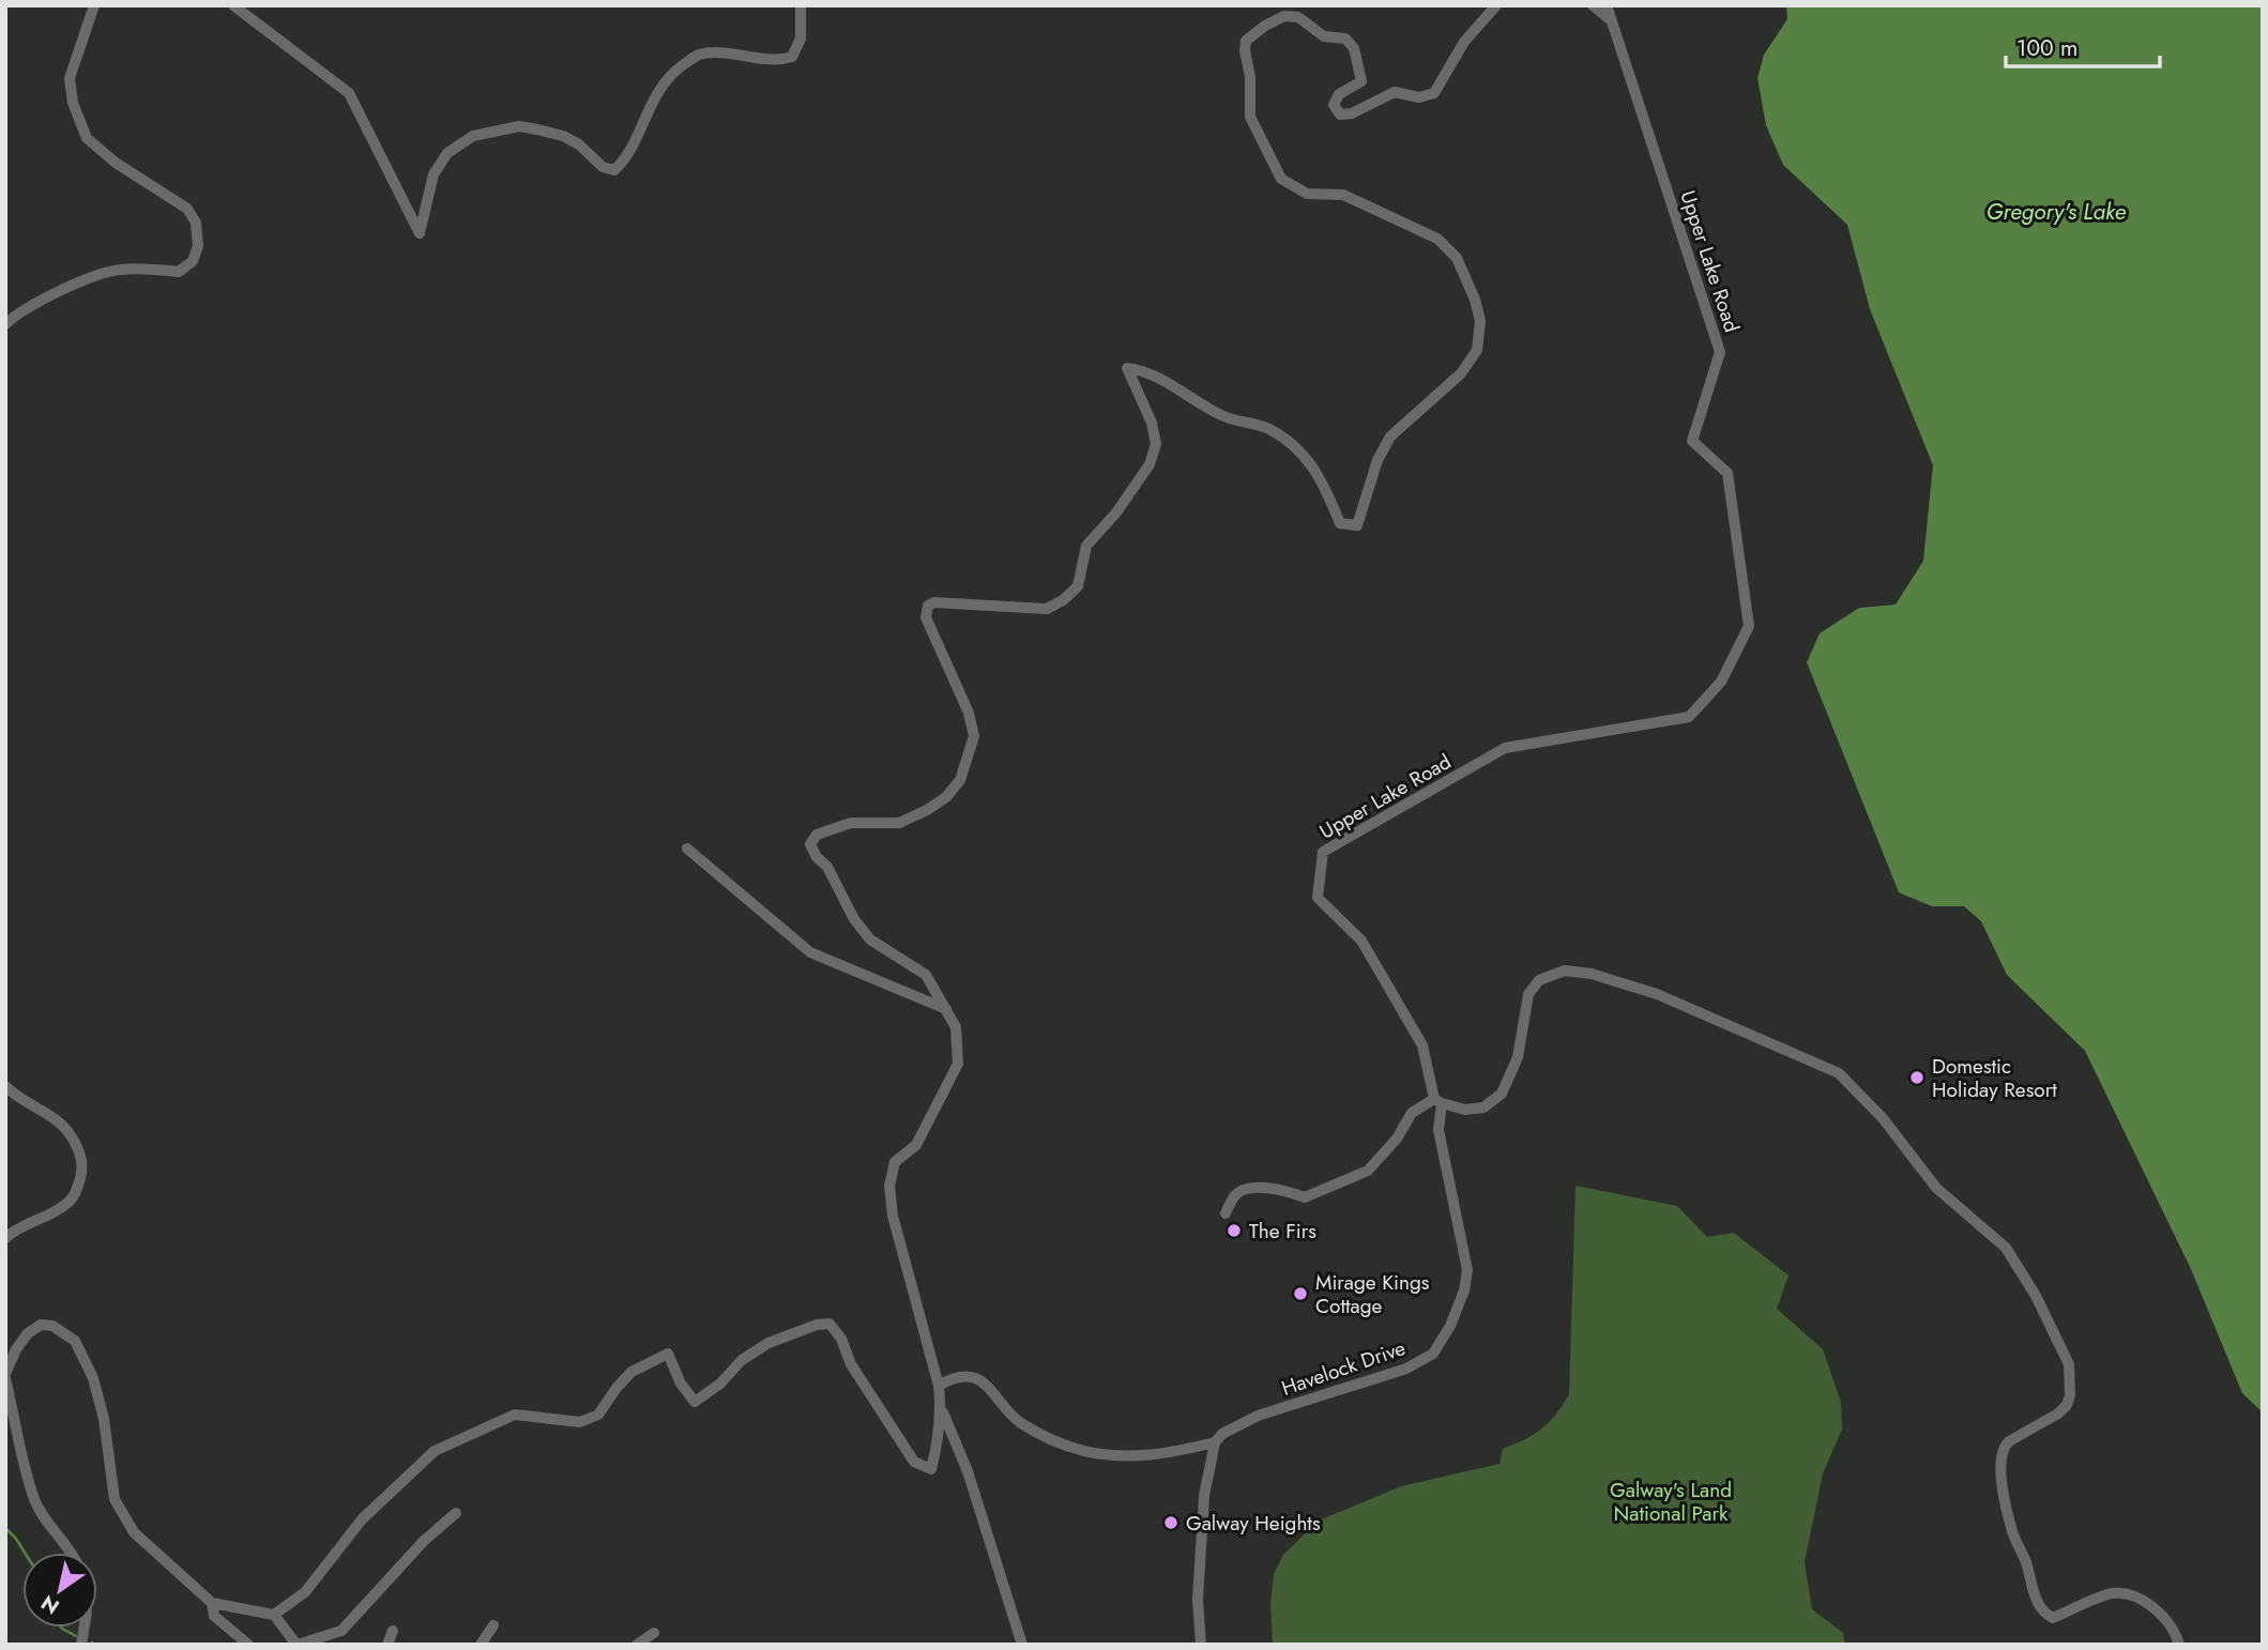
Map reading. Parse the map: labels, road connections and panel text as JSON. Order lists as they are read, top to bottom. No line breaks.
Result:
{"streets":{"street":["Upper Lake Road","Havelock Drive"]},"crossings":[["Upper Lake Road","Havelock Drive"]],"water":["Gregory's Lake"],"parks":["Galway's Land National Park"],"places":["Domestic Holiday Resort","The Firs","Mirage Kings Cottage","Galway Heights"],"scale_bar":"100 m","north":"bottom left"}
